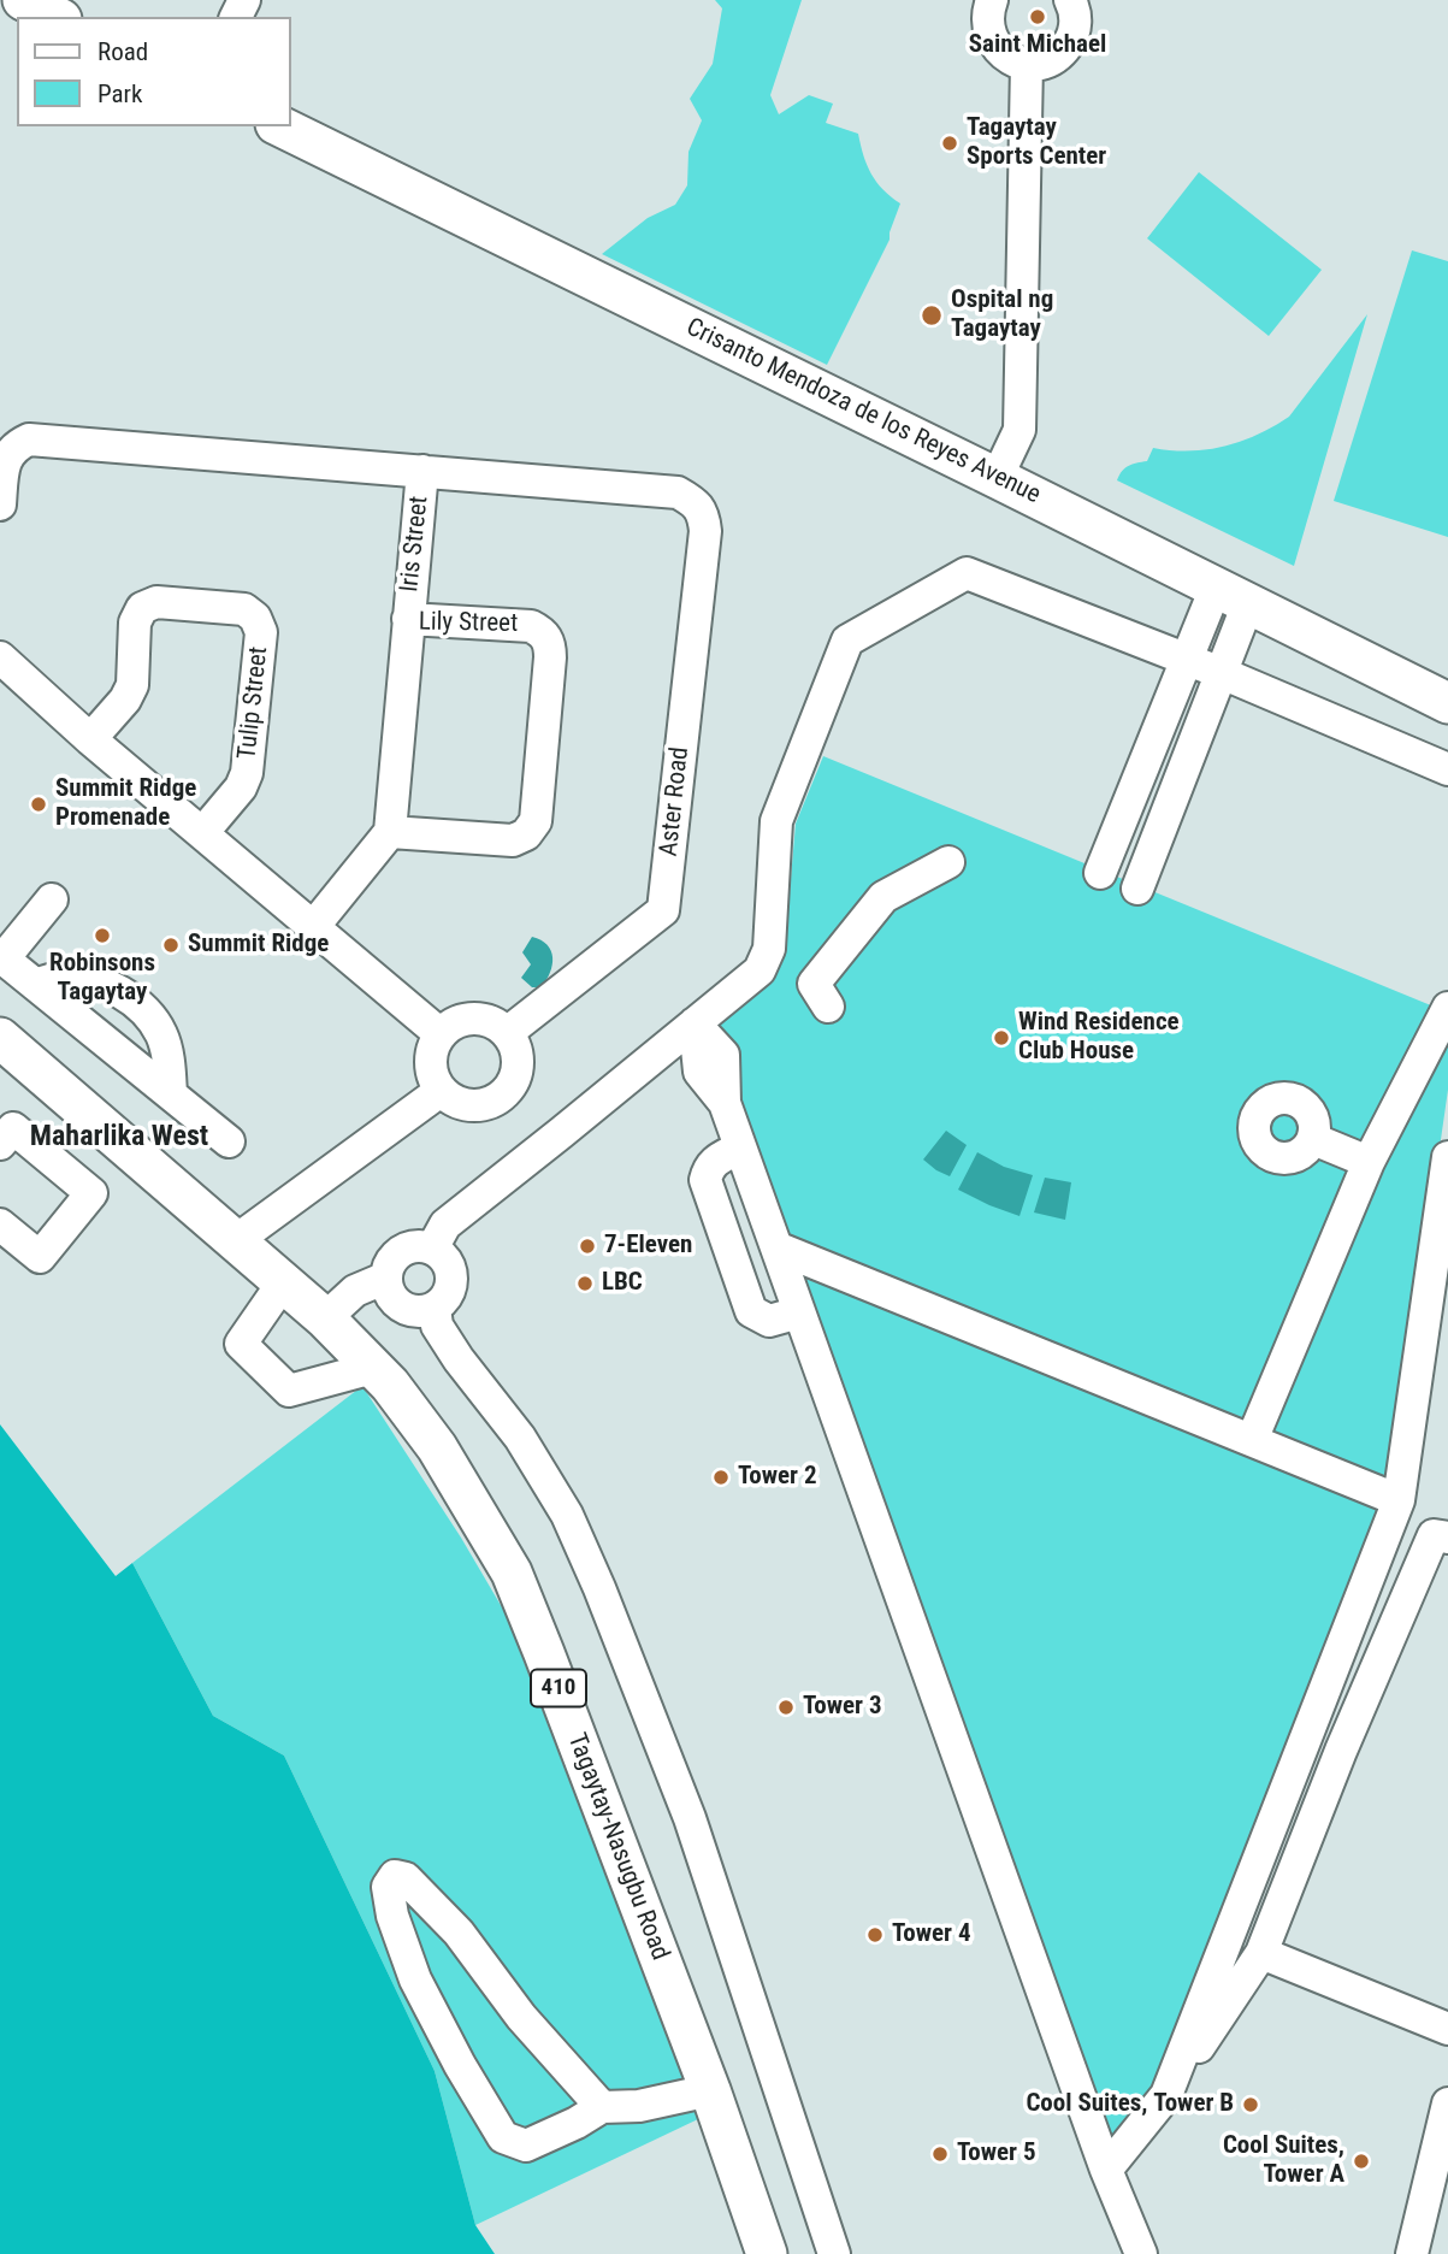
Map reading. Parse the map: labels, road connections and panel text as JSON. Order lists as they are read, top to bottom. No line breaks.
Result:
{"streets":{"main road":["Crisanto Mendoza de los Reyes Avenue","410","Tagaytay-Nasugbu Road"],"street":["Iris Street","Lily Street","Tulip Street","Aster Road"]},"crossings":[["Iris Street","Lily Street"],["Iris Street","Aster Road"]],"districts":["Maharlika West"],"places":["Saint Michael","Tagaytay Sports Center","Ospital ng Tagaytay","Summit Ridge Promenade","Robinsons Tagaytay","Summit Ridge","Wind Residence Club House","7-Eleven","LBC","Tower 2","Tower 3","Tower 4","Cool Suites, Tower B","Tower 5","Cool Suites, Tower A"],"legend":["Road","Park"]}
